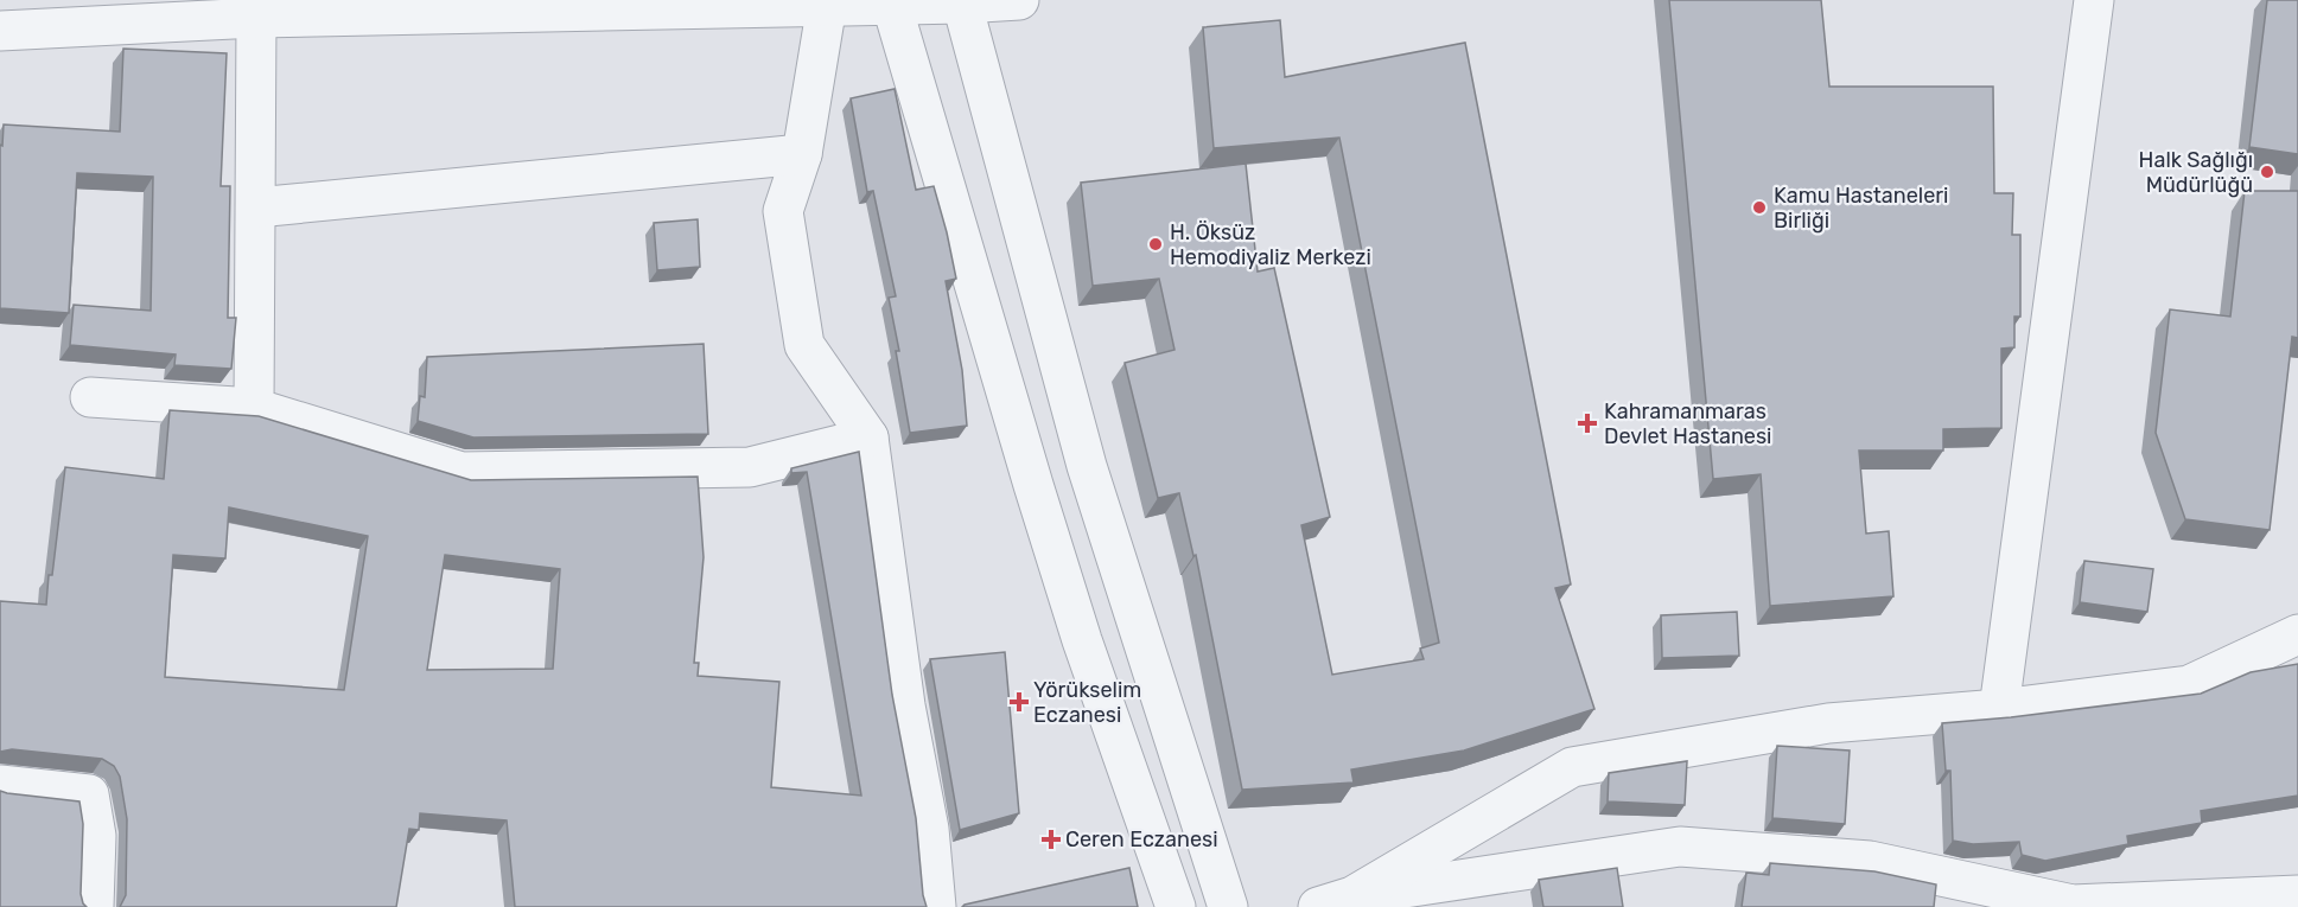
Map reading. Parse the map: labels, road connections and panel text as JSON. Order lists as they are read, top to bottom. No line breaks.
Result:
{"places":{"other":["Halk Sağlığı Müdürlüğü","Kamu Hastaneleri Birliği","H. Öksüz Hemodiyaliz Merkezi"],"health":["Kahramanmaras Devlet Hastanesi","Yörükselim Eczanesi","Ceren Eczanesi"]}}
